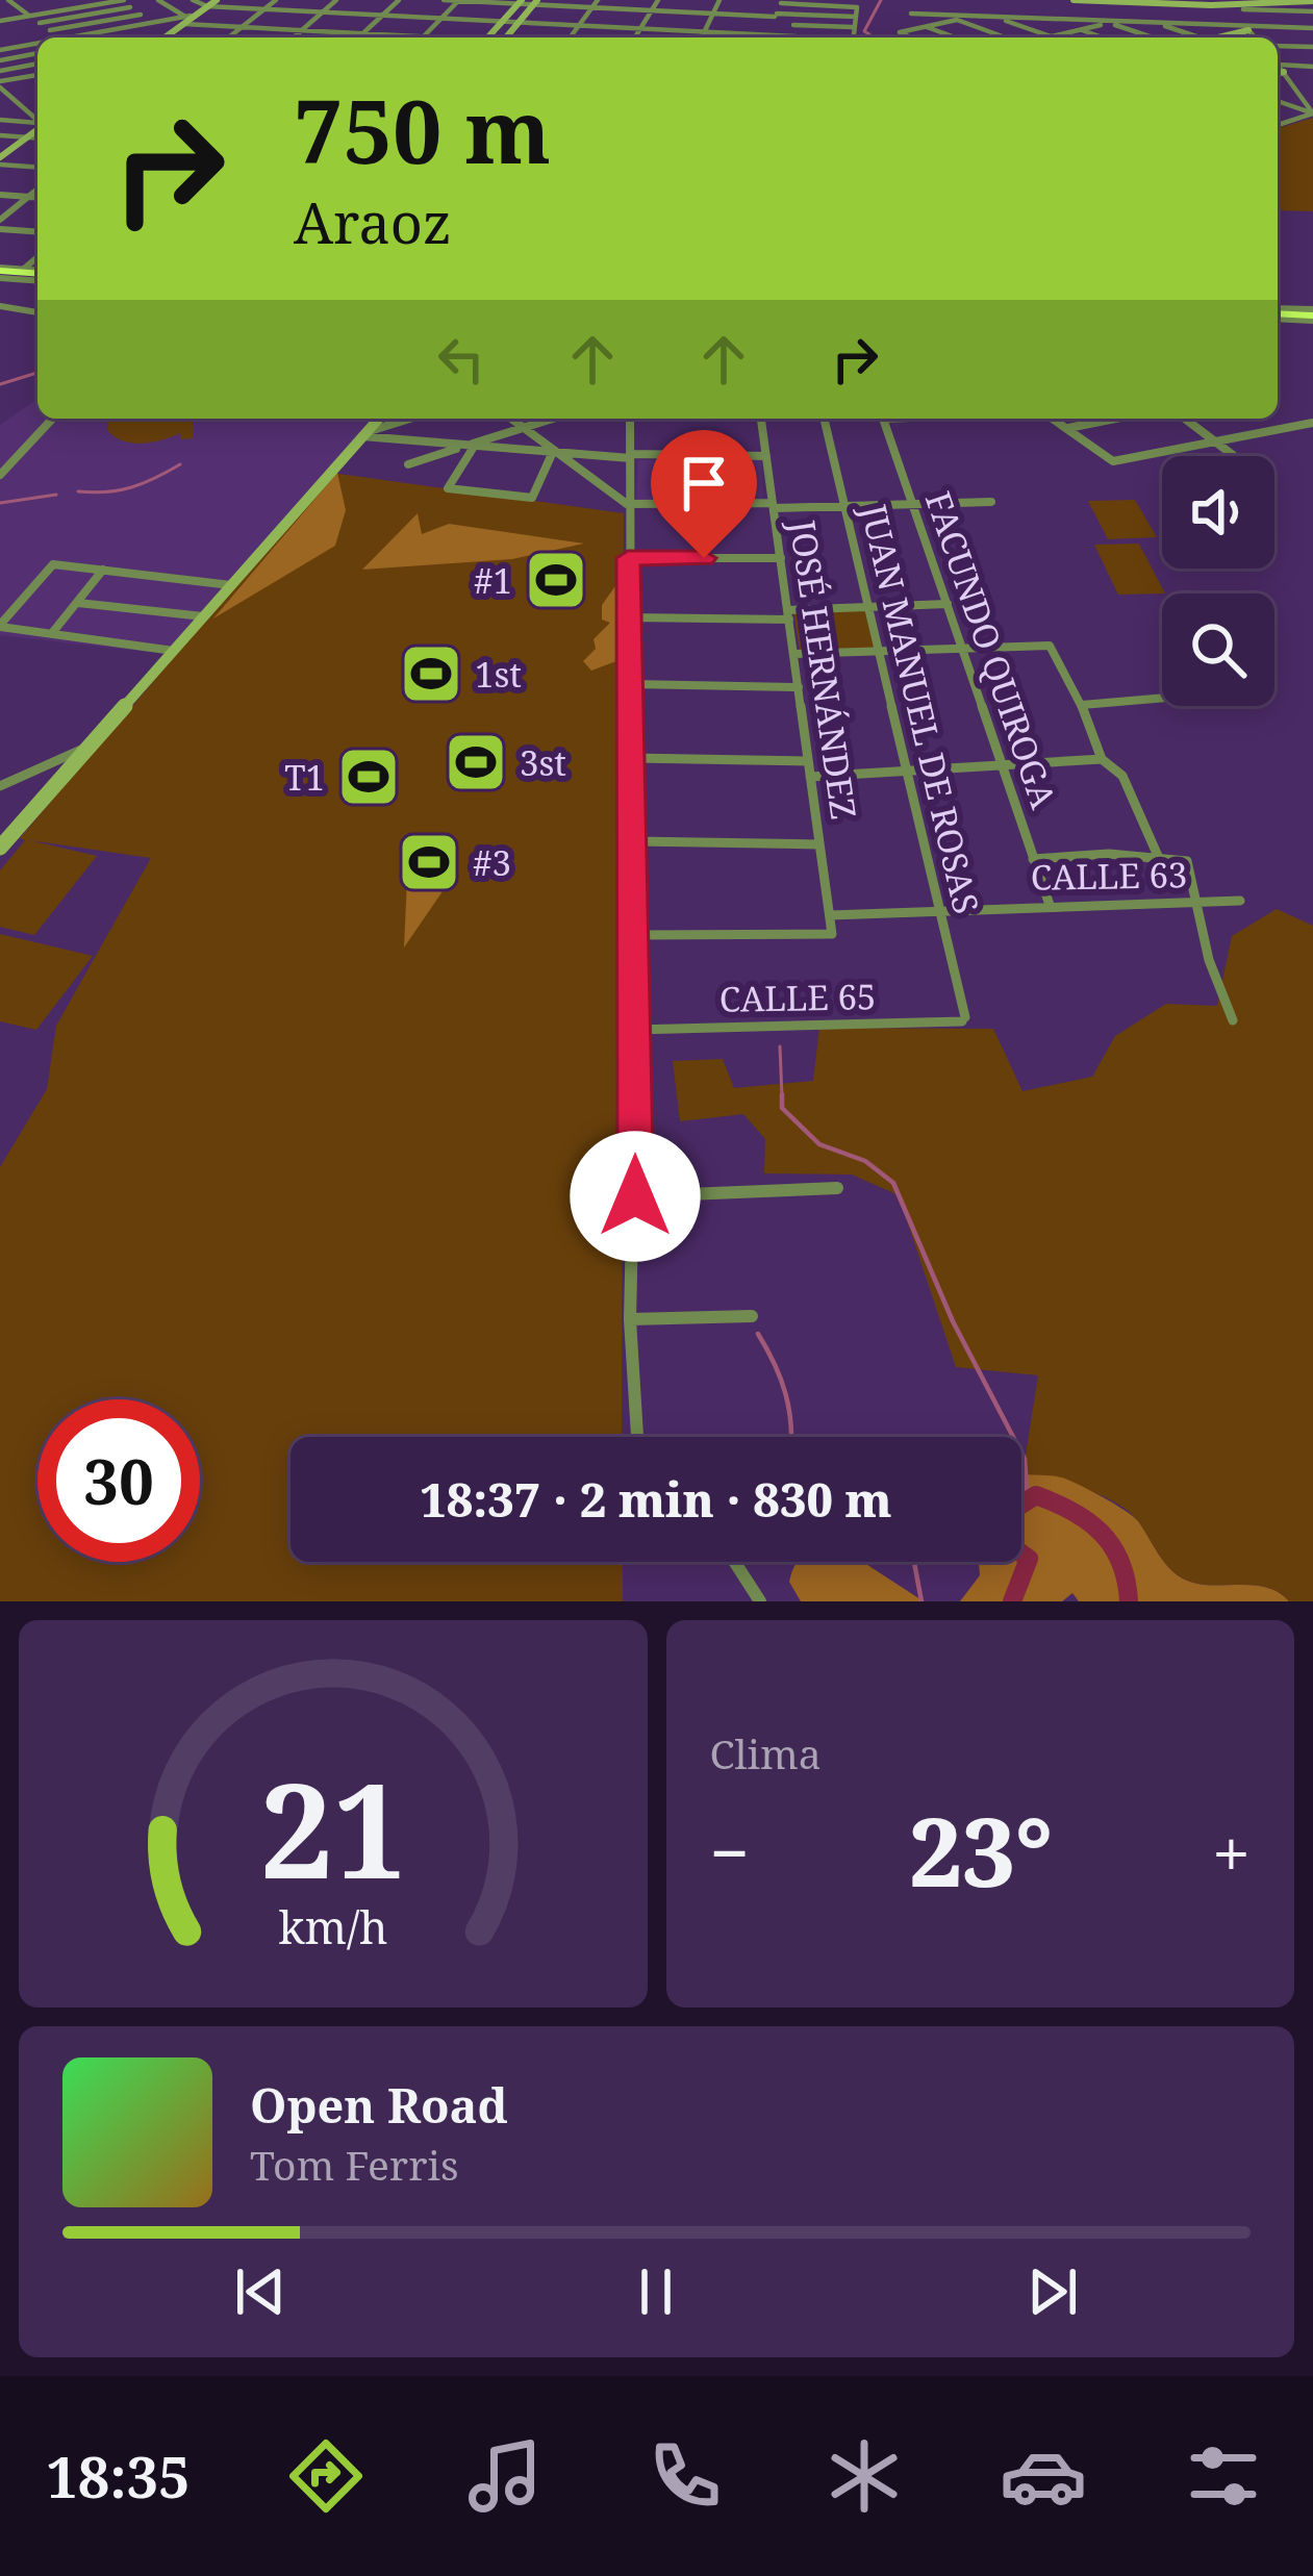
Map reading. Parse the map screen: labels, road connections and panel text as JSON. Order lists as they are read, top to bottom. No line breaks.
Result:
{"streets":{"street":["FACUNDO QUIROGA","JOSÉ HERNÁNDEZ","JUAN MANUEL DE ROSAS","CALLE 63","CALLE 65"]},"crossings":[["FACUNDO QUIROGA","CALLE 63"],["JOSÉ HERNÁNDEZ","CALLE 63"],["JUAN MANUEL DE ROSAS","CALLE 63"],["JUAN MANUEL DE ROSAS","CALLE 65"]],"places":{"sports":["#1","1st","3st","T1","#3"]},"page":{"turn":["750 m","Araoz"],"limit":"30","trip":"18:37 · 2 min · 830 m","tile":"Clima","heat":["−","23°","+"],"song":["Open Road","Tom Ferris"],"tabs":"18:35","gauge":["21","km/h"]}}
